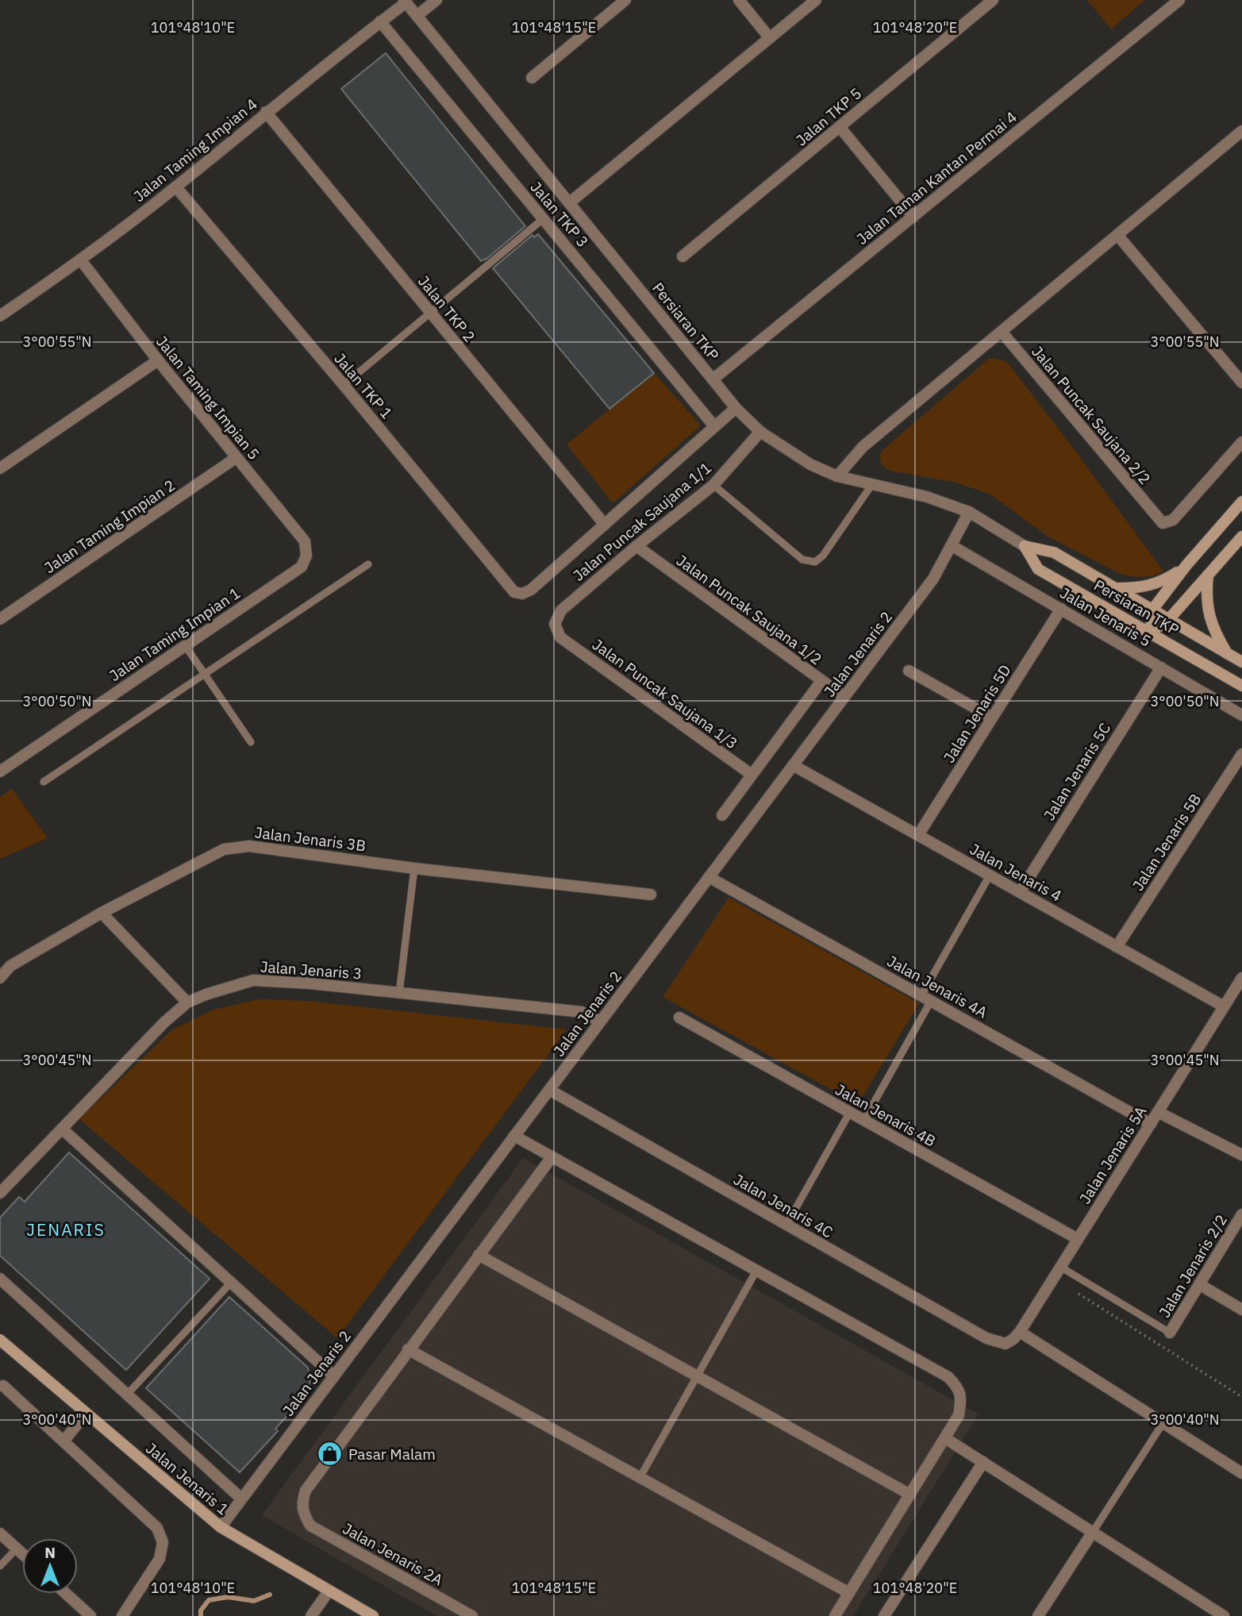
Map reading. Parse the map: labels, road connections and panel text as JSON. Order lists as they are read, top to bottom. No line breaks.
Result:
{"streets":{"street":["Jalan TKP 5","Jalan Taming Impian 4","Jalan Taman Kantan Permai 4","Jalan TKP 3","Jalan TKP 2","Persiaran TKP","Jalan TKP 1","Jalan Taming Impian 5","Jalan Puncak Saujana 2/2","Jalan Puncak Saujana 1/1","Jalan Taming Impian 2","Jalan Puncak Saujana 1/2","Jalan Jenaris 5","Jalan Taming Impian 1","Jalan Jenaris 2","Jalan Puncak Saujana 1/3","Jalan Jenaris 5D","Jalan Jenaris 5C","Jalan Jenaris 3B","Jalan Jenaris 5B","Jalan Jenaris 4","Jalan Jenaris 3","Jalan Jenaris 4A","Jalan Jenaris 4B","Jalan Jenaris 5A","Jalan Jenaris 4C","Jalan Jenaris 2/2","Jalan Jenaris 1","Jalan Jenaris 2A"]},"crossings":[["Jalan Taming Impian 4","Jalan TKP 3"],["Jalan Taming Impian 4","Jalan TKP 2"],["Jalan Taming Impian 4","Persiaran TKP"],["Jalan Taming Impian 4","Jalan TKP 1"],["Jalan Taming Impian 4","Jalan Taming Impian 5"],["Jalan Taman Kantan Permai 4","Persiaran TKP"],["Jalan TKP 2","Jalan TKP 1"],["Persiaran TKP","Jalan Puncak Saujana 1/1"],["Persiaran TKP","Jalan Jenaris 2"],["Jalan Taming Impian 5","Jalan Taming Impian 2"],["Jalan Taming Impian 5","Jalan Taming Impian 1"],["Jalan Puncak Saujana 1/1","Jalan Puncak Saujana 1/2"],["Jalan Puncak Saujana 1/1","Jalan Puncak Saujana 1/3"],["Jalan Puncak Saujana 1/2","Jalan Jenaris 2"],["Jalan Jenaris 5","Jalan Jenaris 2"],["Jalan Jenaris 5","Jalan Jenaris 5D"],["Jalan Jenaris 5","Jalan Jenaris 5C"],["Jalan Jenaris 2","Jalan Jenaris 4"],["Jalan Jenaris 2","Jalan Jenaris 3"],["Jalan Jenaris 2","Jalan Jenaris 4A"],["Jalan Jenaris 2","Jalan Jenaris 4C"],["Jalan Jenaris 2","Jalan Jenaris 1"],["Jalan Jenaris 5D","Jalan Jenaris 4"],["Jalan Jenaris 5C","Jalan Jenaris 4"],["Jalan Jenaris 5B","Jalan Jenaris 4"],["Jalan Jenaris 4","Jalan Jenaris 5A"],["Jalan Jenaris 4A","Jalan Jenaris 5A"],["Jalan Jenaris 4B","Jalan Jenaris 5A"],["Jalan Jenaris 5A","Jalan Jenaris 4C"]],"districts":["JENARIS"],"places":{"shop":["Pasar Malam"]},"north":"top","coordinates":["101°48'10\"E","101°48'15\"E","101°48'20\"E","3°00'55\"N","3°00'50\"N","3°00'45\"N","3°00'40\"N"]}
